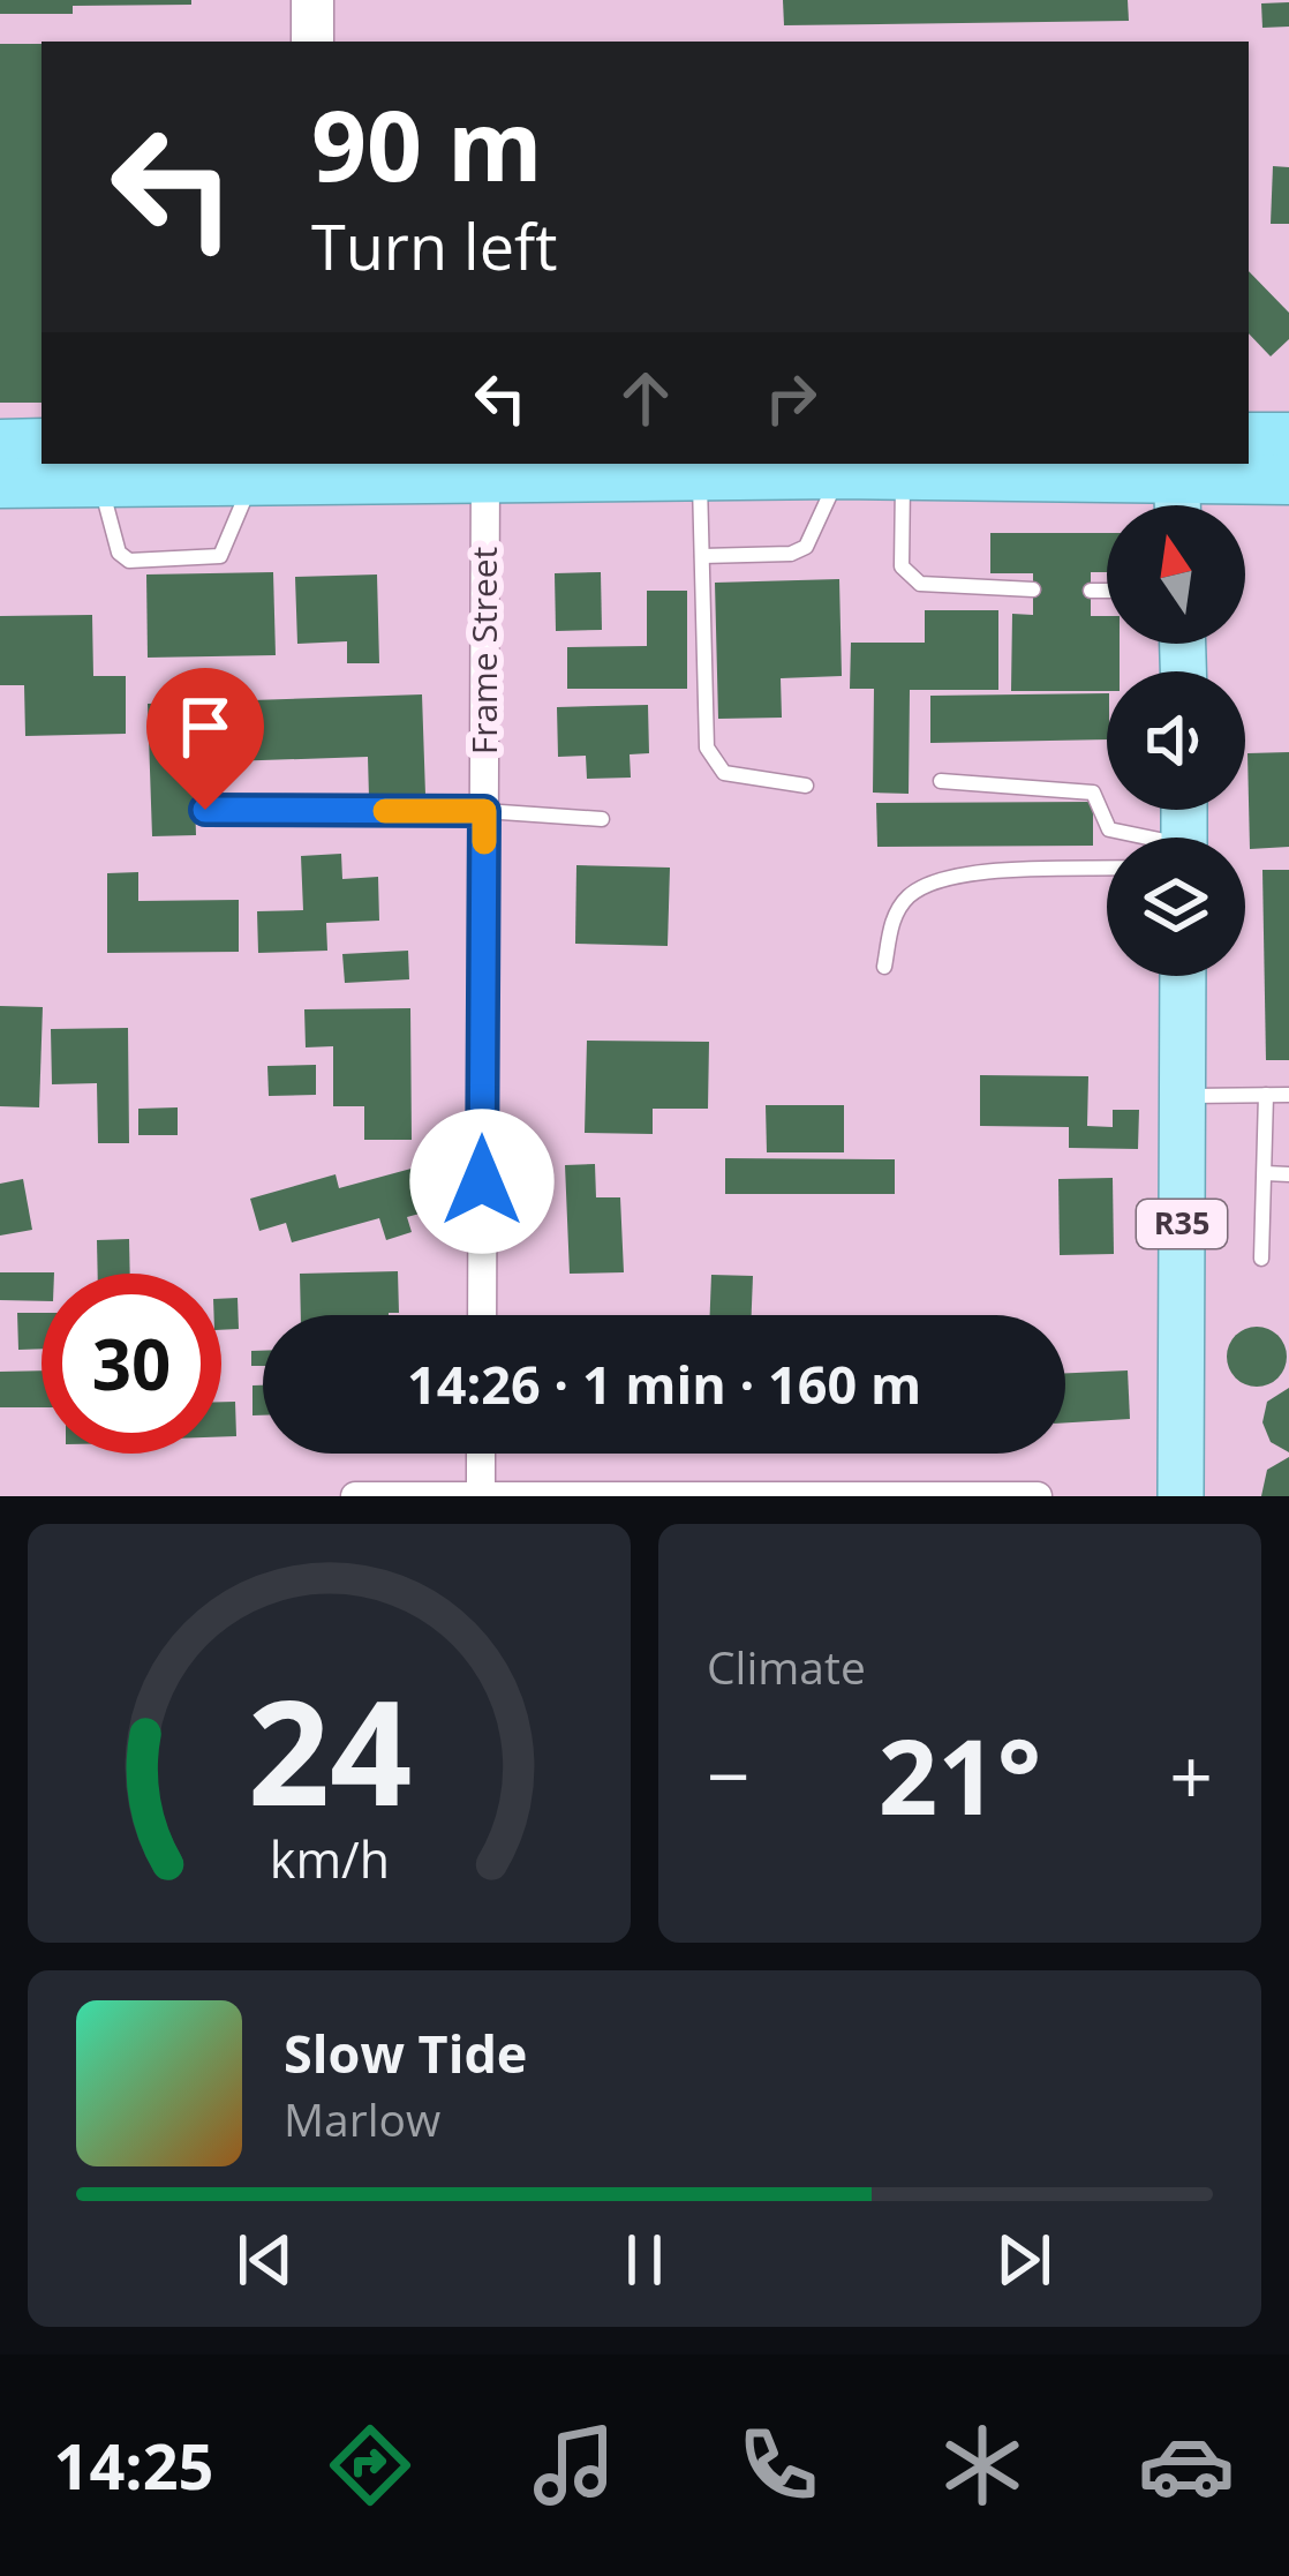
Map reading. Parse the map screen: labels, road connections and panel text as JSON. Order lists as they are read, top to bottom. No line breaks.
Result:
{"streets":{"main road":["R35"],"street":["Frame Street"]},"north":"top","page":{"turn":["90 m","Turn left"],"limit":"30","trip":"14:26 · 1 min · 160 m","tile":"Climate","heat":["−","21°","+"],"song":["Slow Tide","Marlow"],"tabs":"14:25","gauge":["24","km/h"]}}
